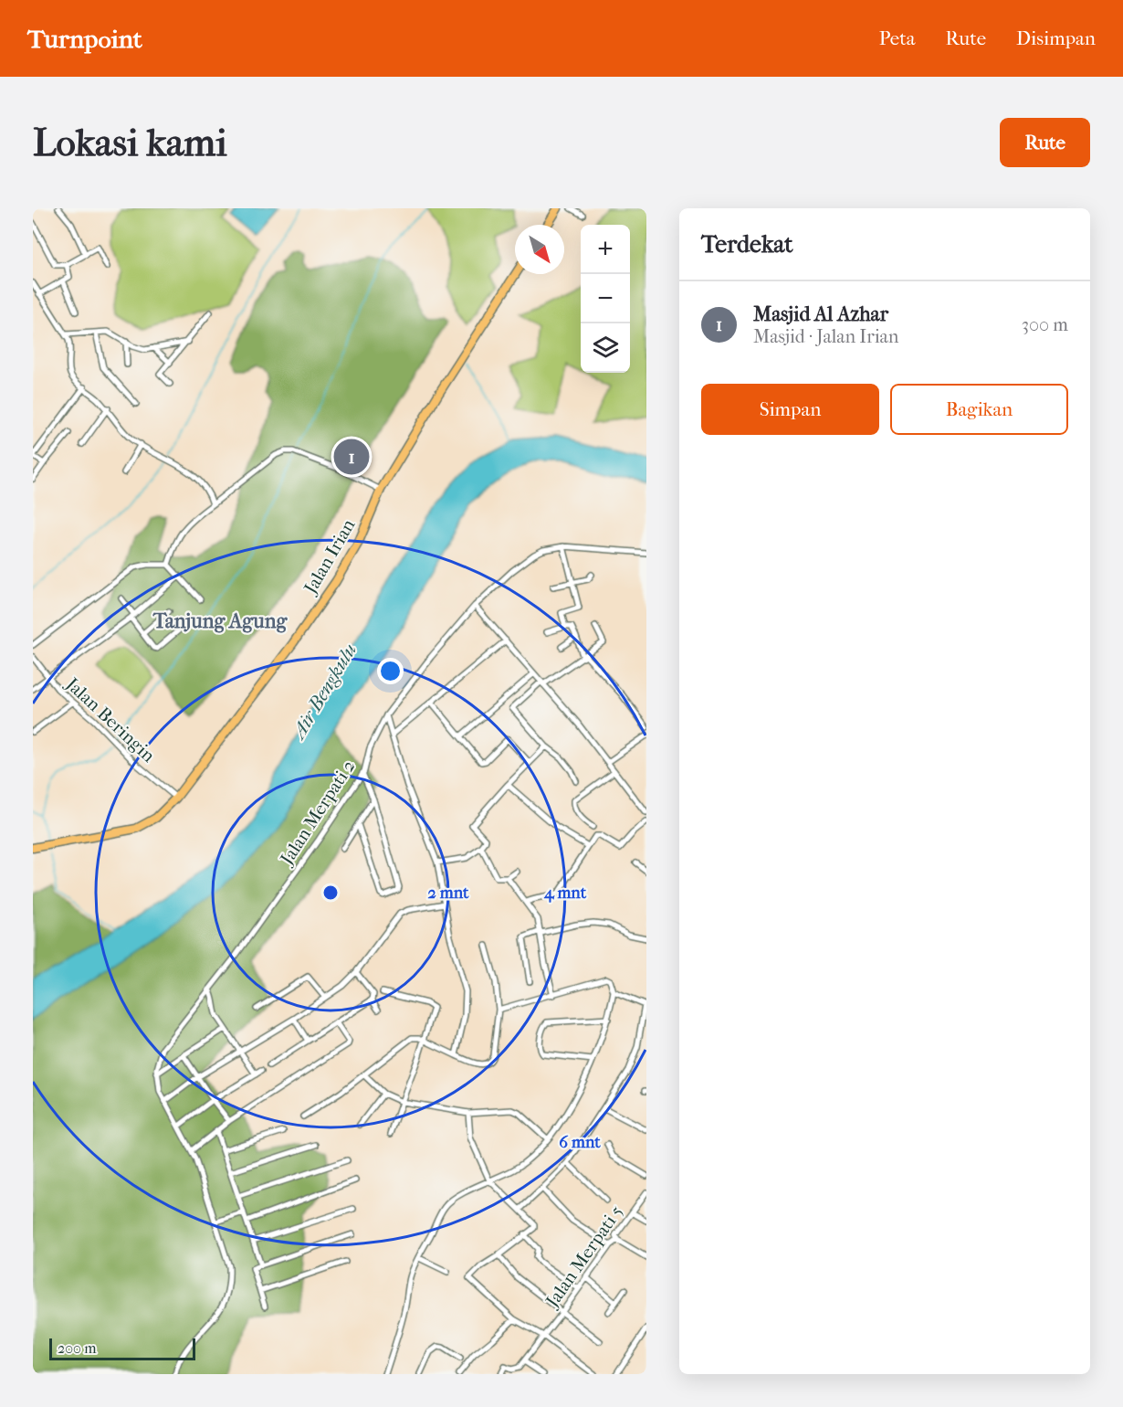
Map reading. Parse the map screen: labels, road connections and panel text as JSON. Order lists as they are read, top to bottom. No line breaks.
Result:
{"streets":{"main road":["Jalan Irian"],"street":["Jalan Beringin","Jalan Merpati 2","Jalan Merpati 5"]},"crossings":[["Jalan Irian","Jalan Beringin"]],"districts":["Tanjung Agung"],"water":["Air Bengkulu"],"scale_bar":"200 m","north":"bottom right","page":{"header":"Turnpoint","nav":["Peta","Rute","Disimpan"],"buttons":["Rute",["Simpan","Bagikan"]],"title":"Lokasi kami","heading":"Terdekat","map_buttons":["+","−"],"list":[{"mark":"1","name":"Masjid Al Azhar","note":"Masjid · Jalan Irian","value":"300 m"}],"pins":"1","scale":"200 m"},"rings":["2 mnt","4 mnt","6 mnt"]}
